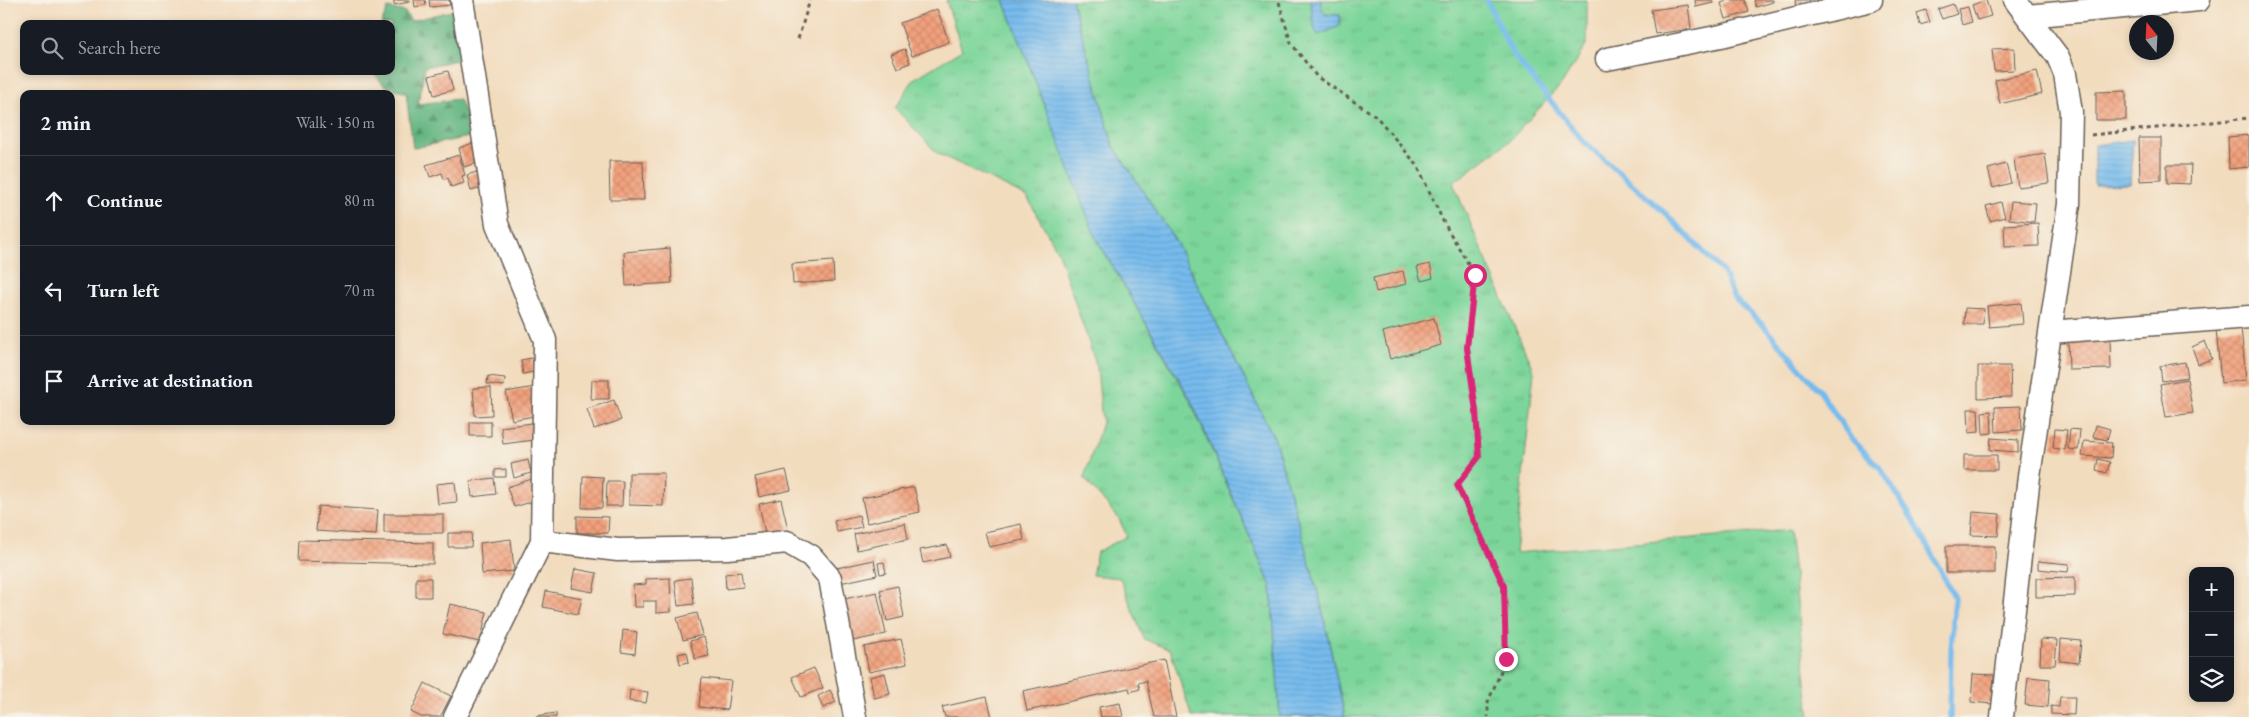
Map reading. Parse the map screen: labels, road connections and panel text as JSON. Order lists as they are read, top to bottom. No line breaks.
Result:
{"north":"top","page":{"search":"Search here","heading":["2 min","Walk · 150 m"],"list":[["Continue","80 m"],["Turn left","70 m"],"Arrive at destination"],"map_buttons":["+","−"]}}
